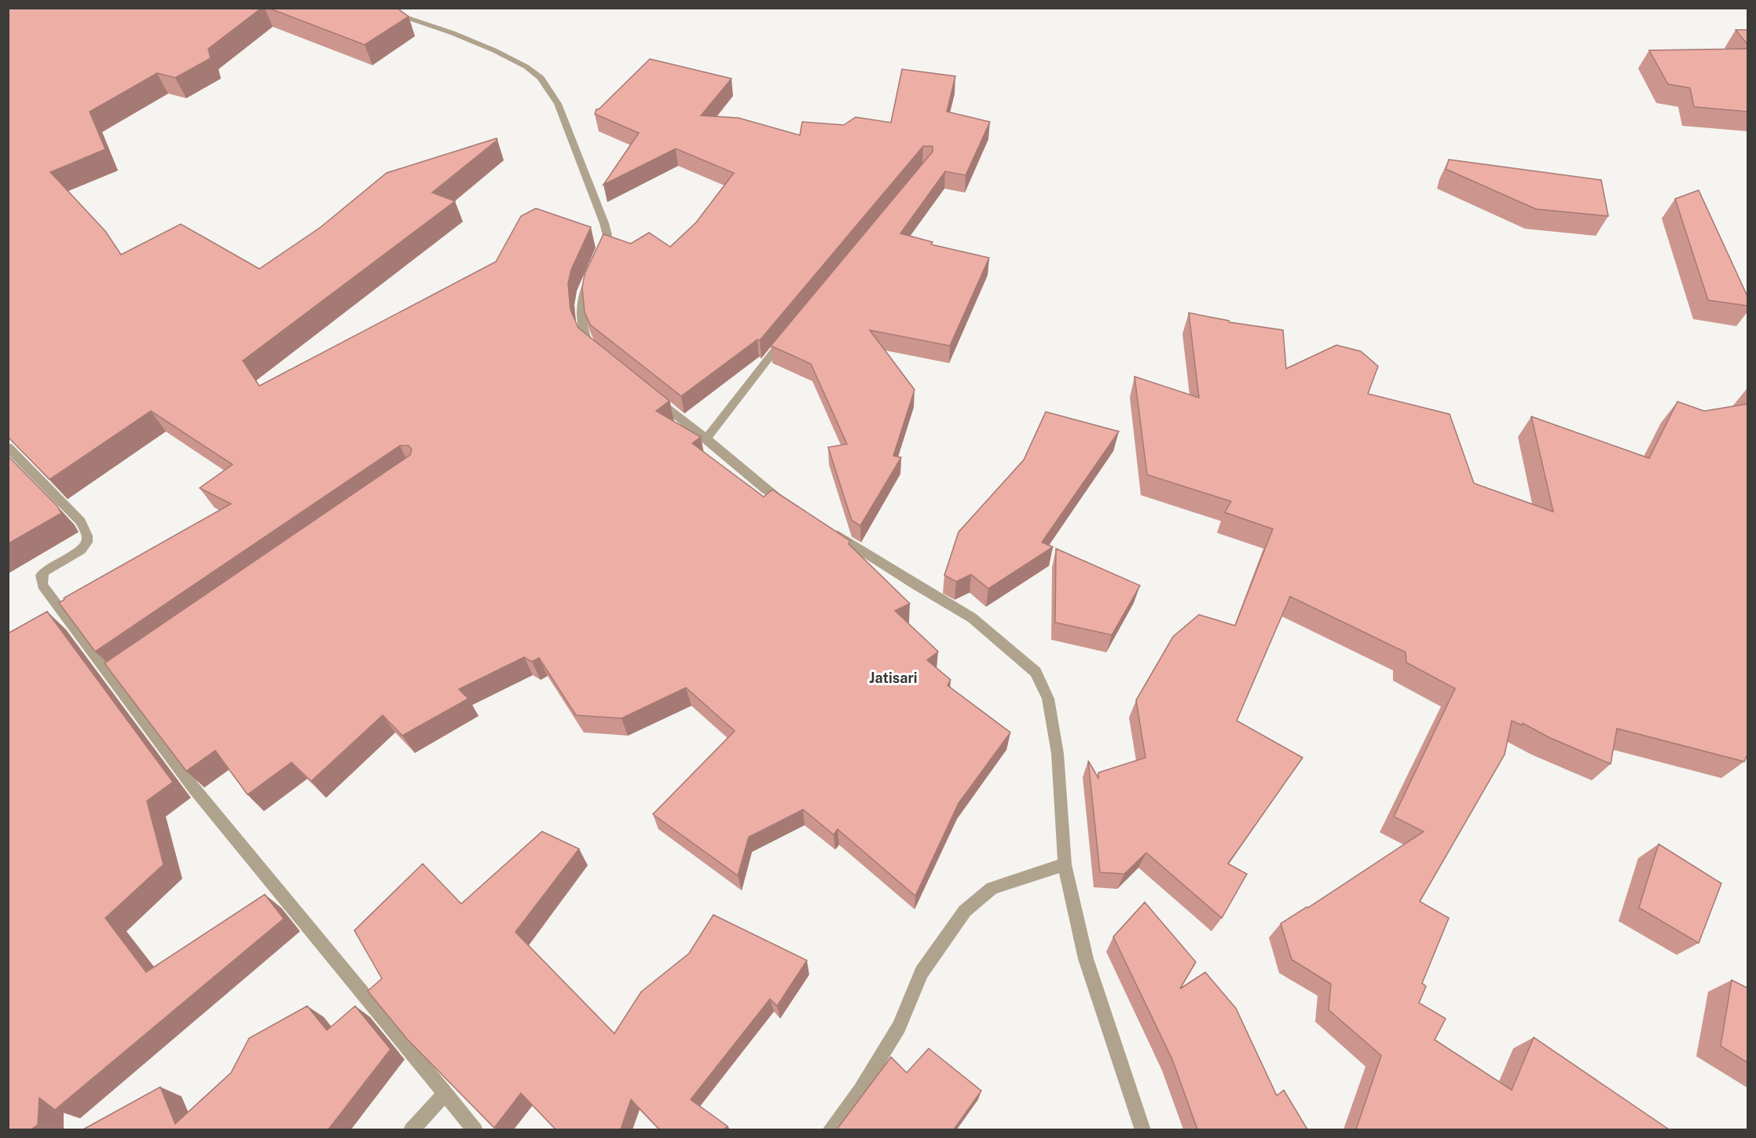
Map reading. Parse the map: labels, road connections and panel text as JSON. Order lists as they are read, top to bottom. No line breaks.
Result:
{"districts":["Jatisari"]}
